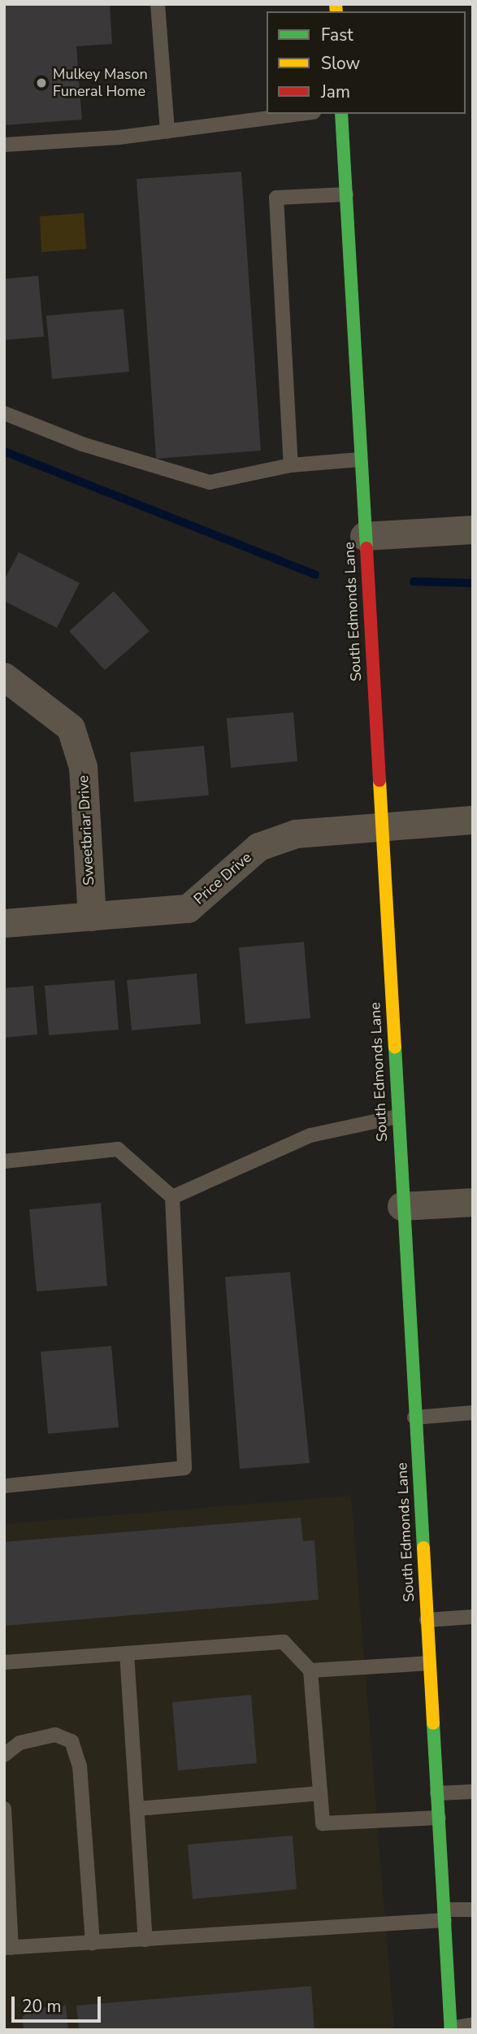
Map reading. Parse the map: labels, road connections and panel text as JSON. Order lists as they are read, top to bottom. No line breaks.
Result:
{"streets":{"street":["South Edmonds Lane","Sweetbriar Drive","Price Drive"]},"crossings":[["South Edmonds Lane","Price Drive"],["Sweetbriar Drive","Price Drive"]],"places":["Mulkey Mason Funeral Home"],"legend":["Fast","Slow","Jam"],"scale_bar":"20 m"}
